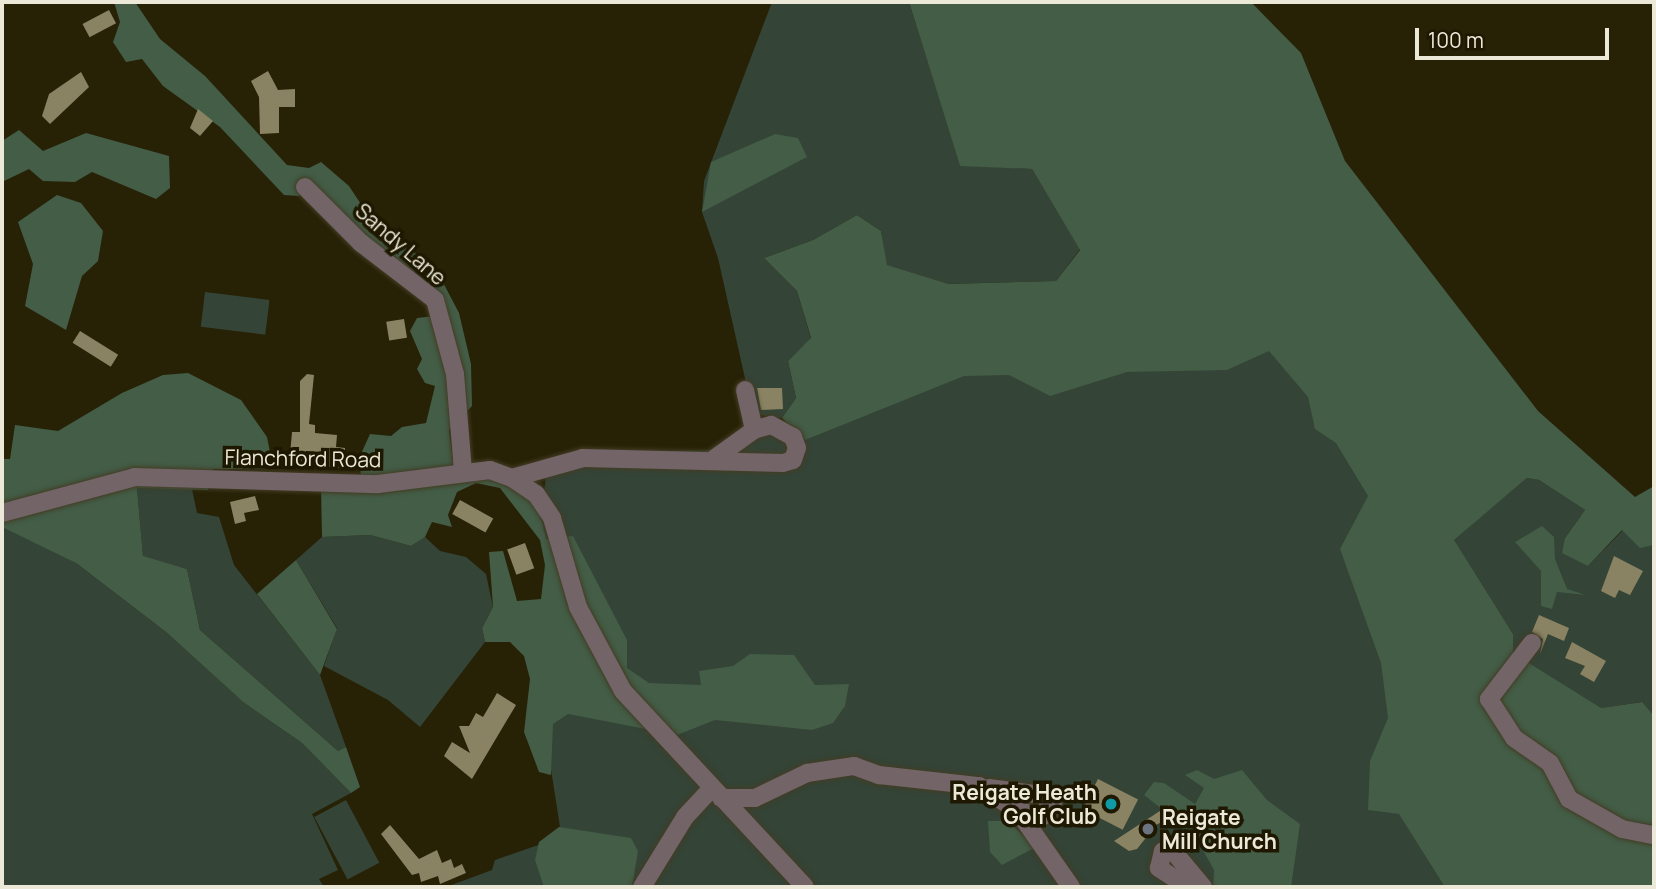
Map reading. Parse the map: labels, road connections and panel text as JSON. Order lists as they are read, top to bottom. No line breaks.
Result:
{"streets":{"street":["Sandy Lane","Flanchford Road"]},"crossings":[["Sandy Lane","Flanchford Road"]],"places":["Reigate Heath Golf Club","Reigate Mill Church"],"scale_bar":"100 m"}
